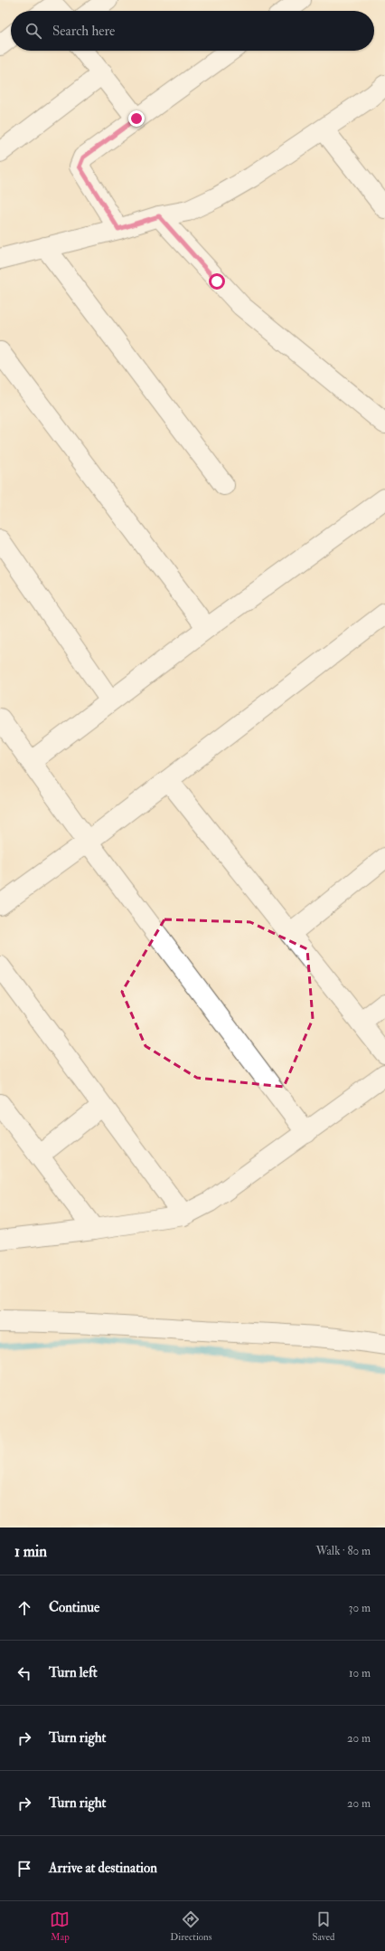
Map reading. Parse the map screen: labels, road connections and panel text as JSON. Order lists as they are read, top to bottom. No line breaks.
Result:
{"page":{"search":"Search here","heading":["1 min","Walk · 80 m"],"list":[["Continue","30 m"],["Turn left","10 m"],["Turn right","20 m"],["Turn right","20 m"],"Arrive at destination"],"nav":["Map","Directions","Saved"]}}
